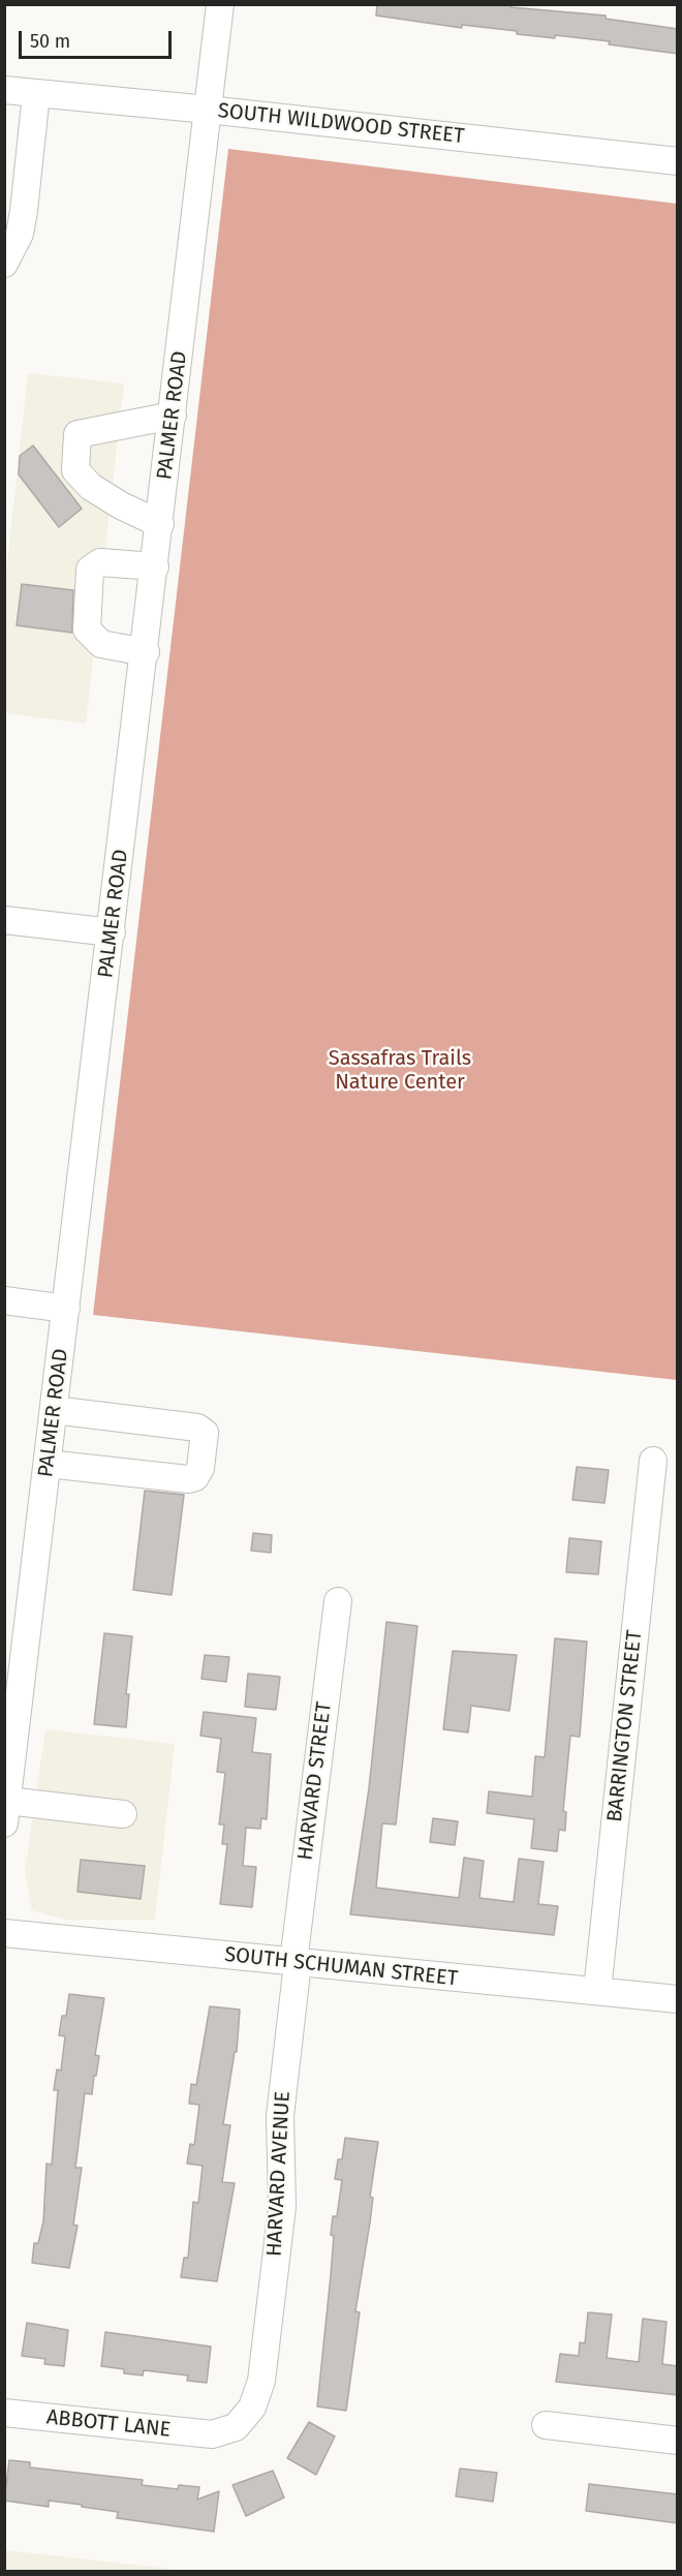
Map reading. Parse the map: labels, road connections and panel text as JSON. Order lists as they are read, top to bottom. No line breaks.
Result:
{"streets":{"street":["SOUTH WILDWOOD STREET","PALMER ROAD","BARRINGTON STREET","HARVARD STREET","SOUTH SCHUMAN STREET","HARVARD AVENUE","ABBOTT LANE"]},"crossings":[["SOUTH WILDWOOD STREET","PALMER ROAD"],["BARRINGTON STREET","SOUTH SCHUMAN STREET"],["HARVARD STREET","SOUTH SCHUMAN STREET"],["HARVARD STREET","HARVARD AVENUE"],["SOUTH SCHUMAN STREET","HARVARD AVENUE"],["HARVARD AVENUE","ABBOTT LANE"]],"parks":["Sassafras Trails Nature Center"],"scale_bar":"50 m"}
